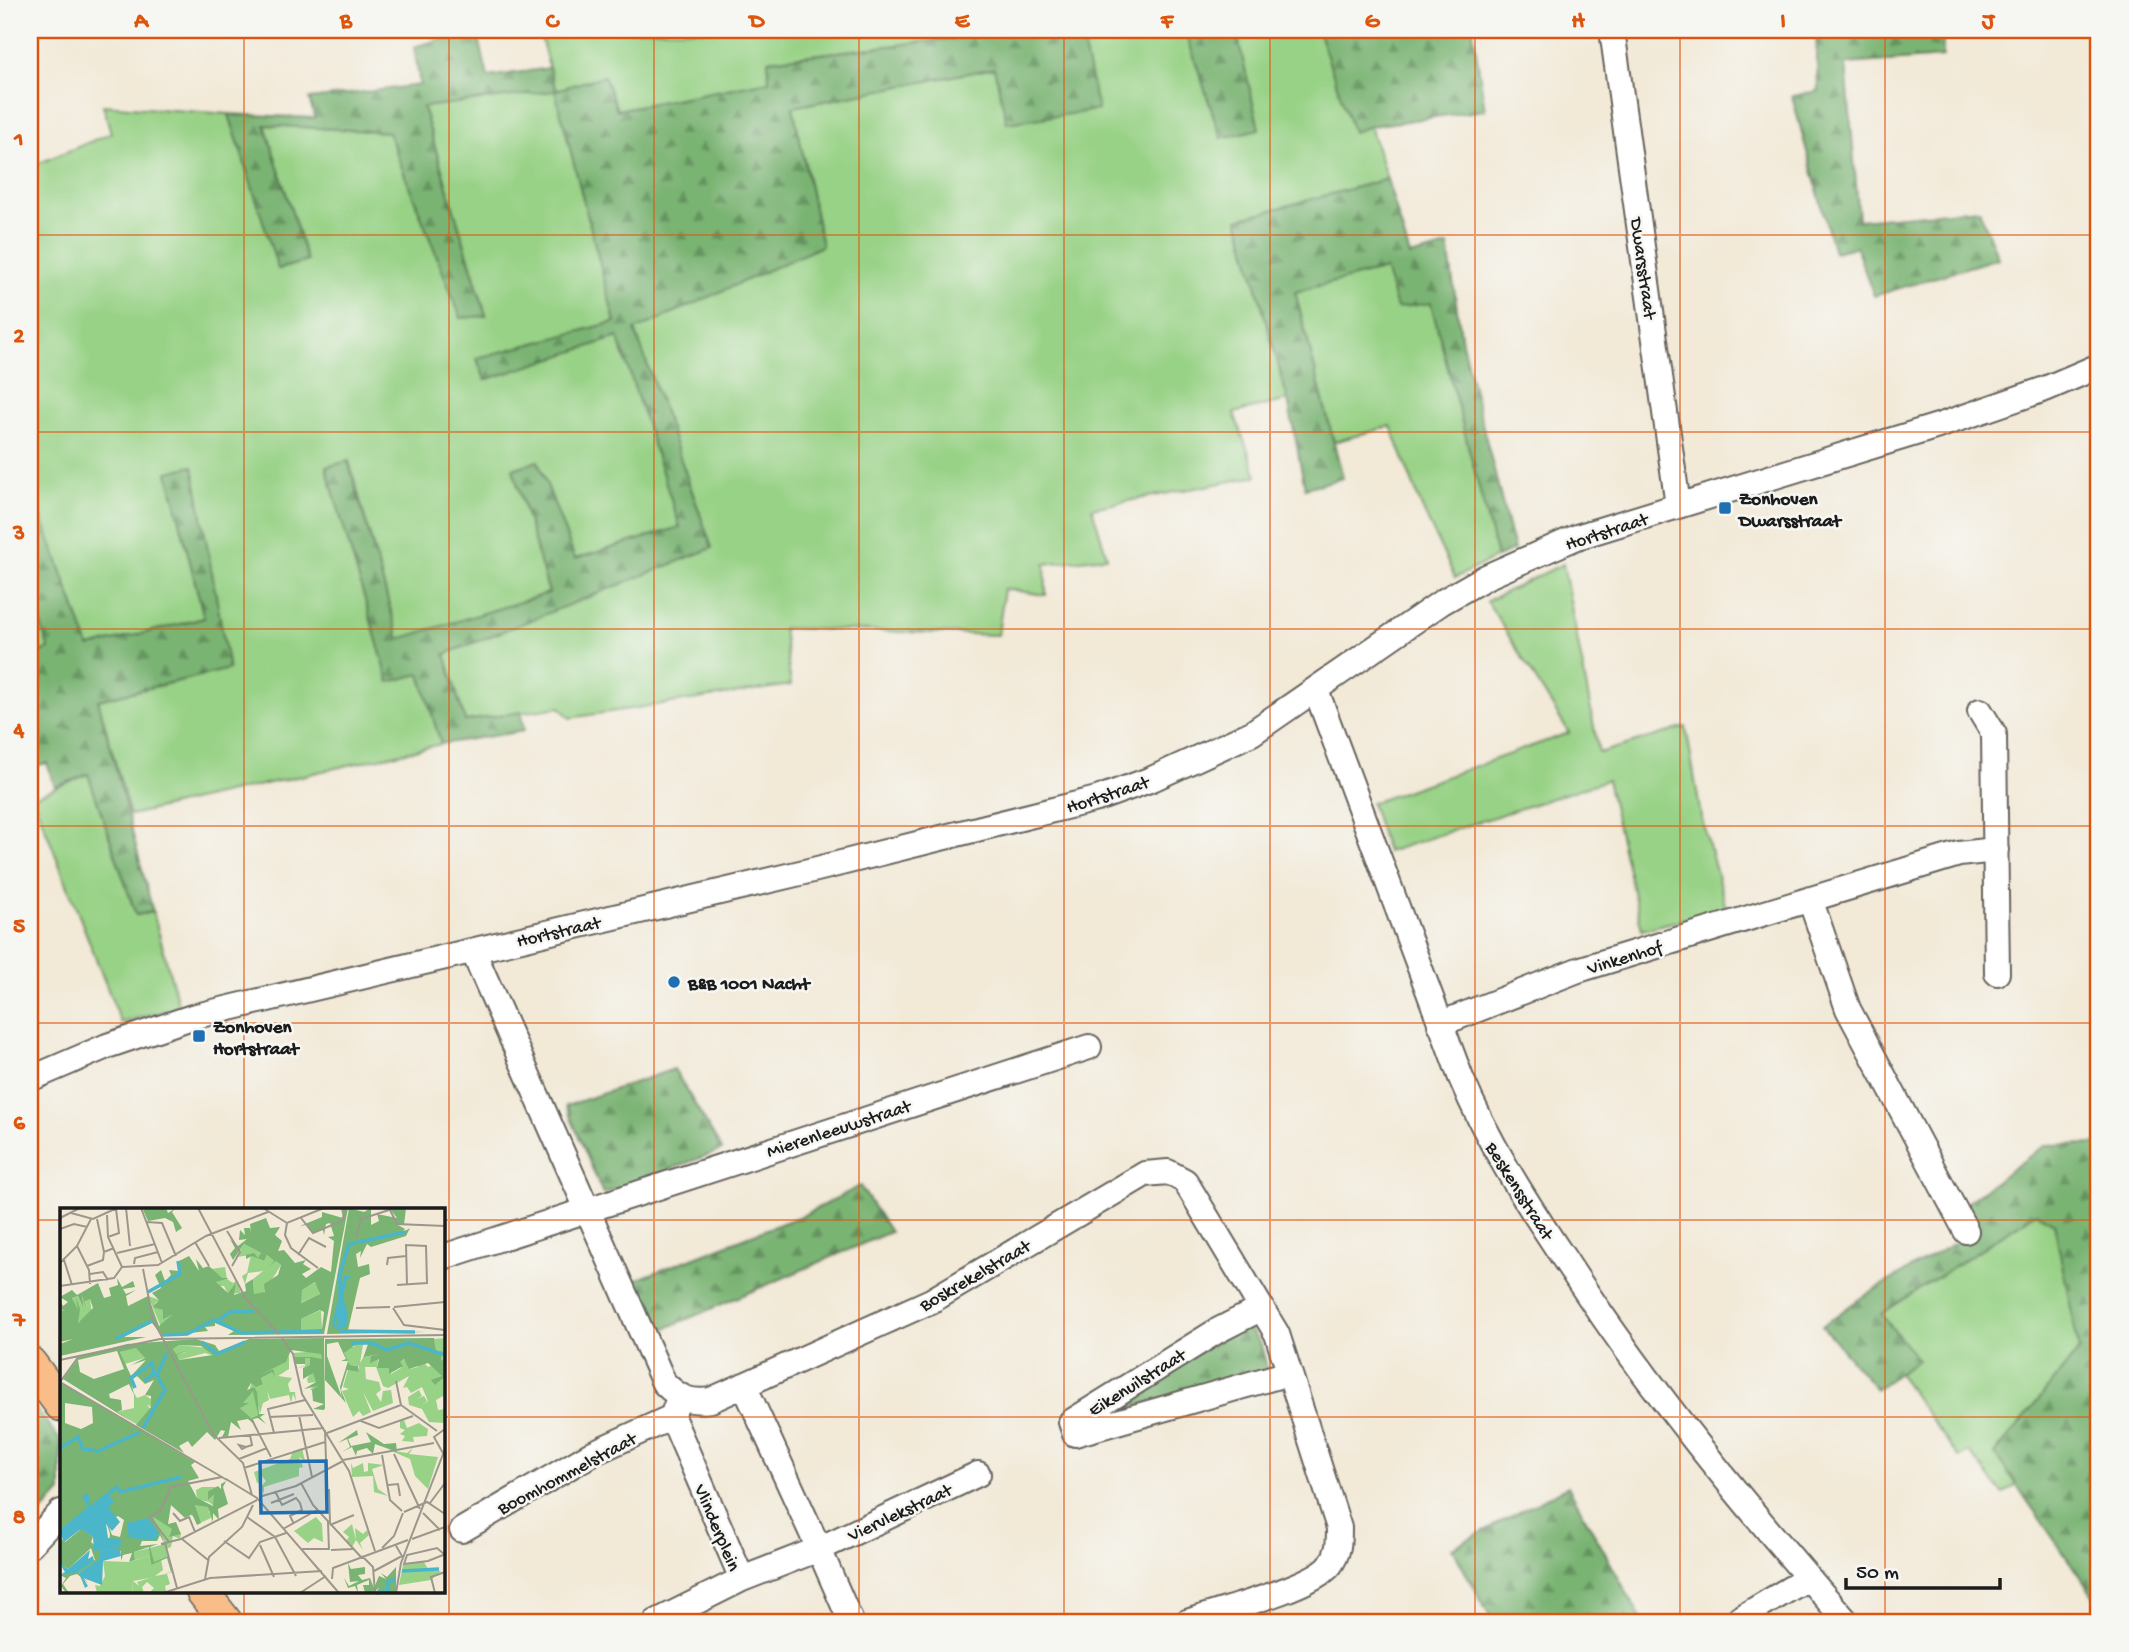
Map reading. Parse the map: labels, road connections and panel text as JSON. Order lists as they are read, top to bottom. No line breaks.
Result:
{"streets":{"street":["Dwarsstraat","Hortstraat","Vinkenhof","Mierenleeuwstraat","Beskensstraat","Boskrekelstraat","Eikenuilstraat","Boomhommelstraat","Viervlekstraat","Vlinderplein"]},"crossings":[["Dwarsstraat","Hortstraat"],["Hortstraat","Beskensstraat"],["Vinkenhof","Beskensstraat"],["Boskrekelstraat","Eikenuilstraat"],["Boskrekelstraat","Boomhommelstraat"],["Boskrekelstraat","Vlinderplein"],["Boomhommelstraat","Vlinderplein"],["Viervlekstraat","Vlinderplein"]],"places":{"transit":["Zonhoven Dwarsstraat","Zonhoven Hortstraat"],"other":["B&B 1001 Nacht"]},"scale_bar":"50 m","grid":{"columns":["A","B","C","D","E","F","G","H","I","J"],"rows":["1","2","3","4","5","6","7","8"]}}
